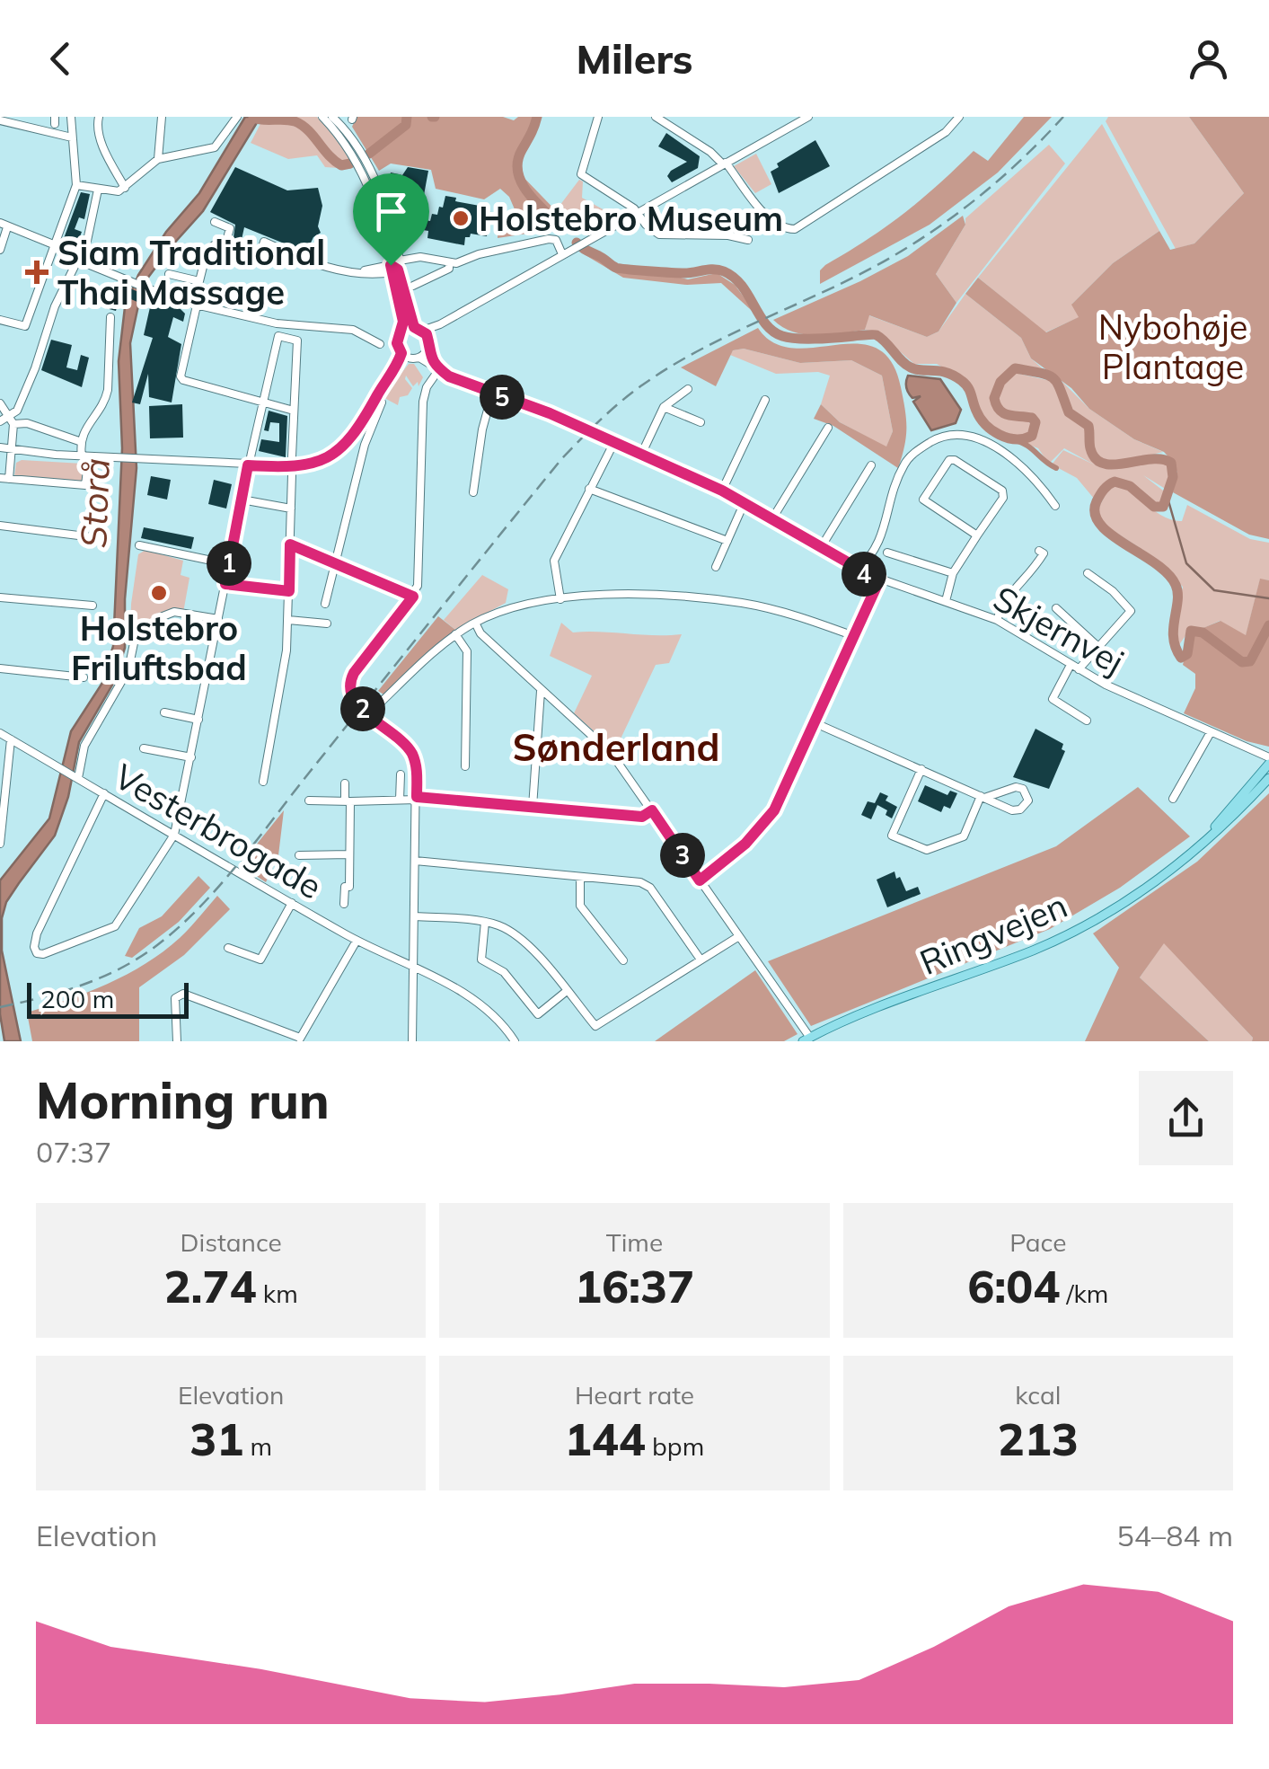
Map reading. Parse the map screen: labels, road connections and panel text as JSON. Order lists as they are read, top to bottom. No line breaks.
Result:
{"streets":{"main road":["Ringvejen"],"street":["Skjernvej","Vesterbrogade"]},"districts":["Sønderland"],"water":["Storå"],"parks":["Nybohøje Plantage"],"places":{"other":["Holstebro Museum","Holstebro Friluftsbad"],"health":["Siam Traditional Thai Massage"]},"scale_bar":"200 m","page":{"header":"Milers","pins":["5","1","4","2","3"],"scale":"200 m","heading":["Morning run","07:37"],"stats":[["Distance","2.74 km"],["Time","16:37"],["Pace","6:04 /km"],["Elevation","31 m"],["Heart rate","144 bpm"],["kcal","213"]],"chart":["Elevation","54–84 m"]}}
